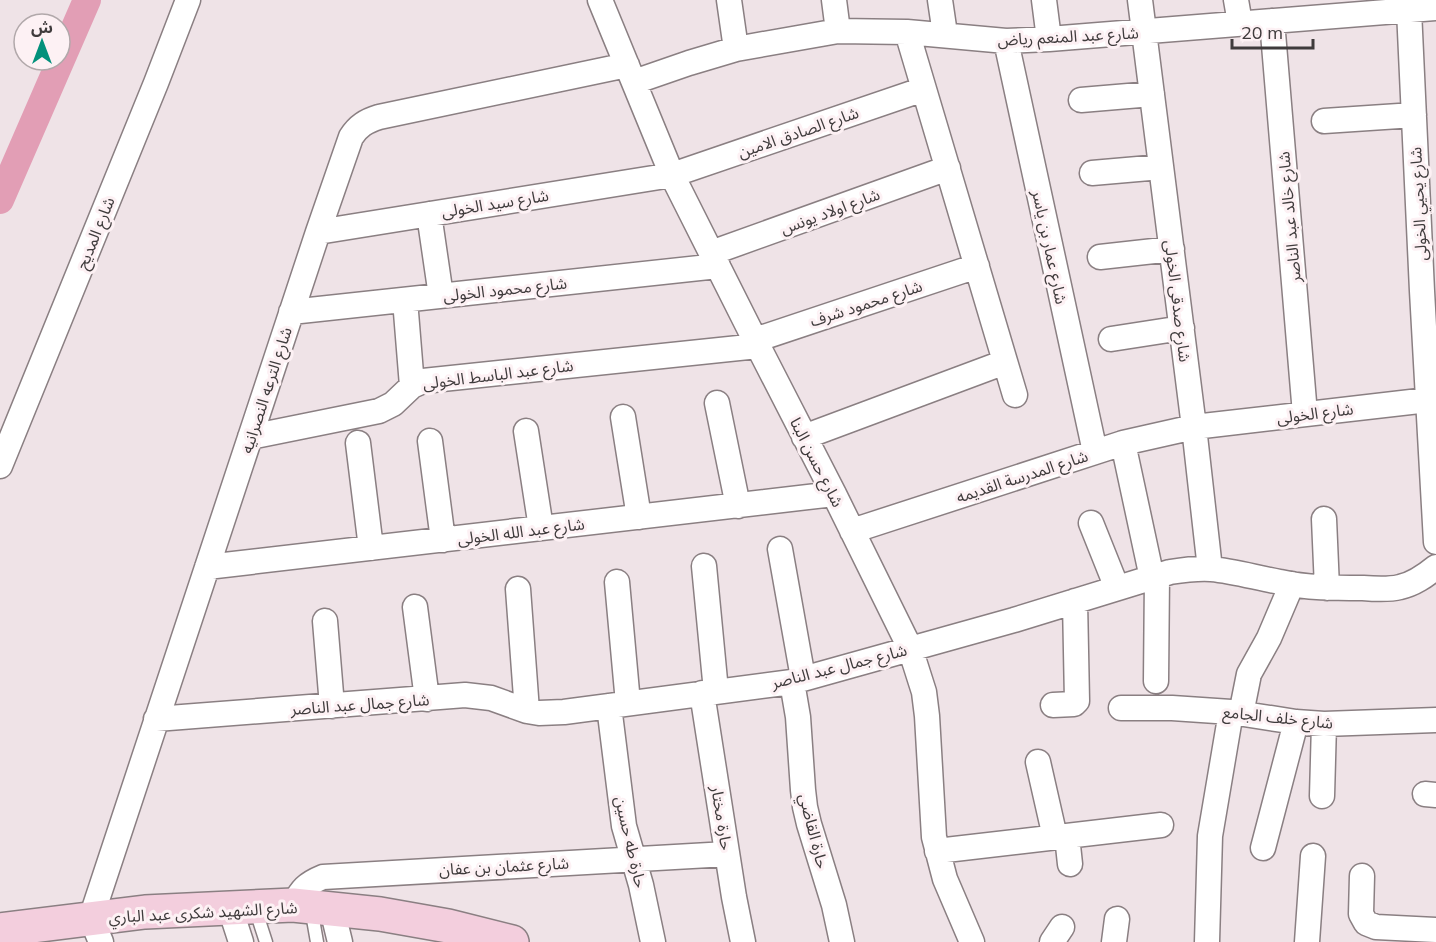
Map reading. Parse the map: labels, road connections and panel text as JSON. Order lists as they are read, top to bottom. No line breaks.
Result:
{"streets":{"main road":["شارع الشهيد شكرى عبد الباري"],"street":["شارع عبد المنعم رياض","شارع الصادق الامين","شارع سيد الخولى","شارع يحيي الخولى","شارع اولاد يونس","شارع خالد عبد الناصر","شارع المديح","شارع عمار بن ياسر","شارع محمود الخولى","شارع صدقى الخولى","شارع محمود شرف","شارع عبد الباسط الخولى","شارع الترعه النصرانيه","شارع الخولى","شارع حسن البنا","شارع المدرسة القديمه","شارع عبد الله الخولى","شارع جمال عبد الناصر","شارع خلف الجامع","حارة مختار","حارة القاضي","حارة طه حسين","شارع عثمان بن عفان"]},"crossings":[["شارع عبد المنعم رياض","شارع يحيي الخولى"],["شارع عبد المنعم رياض","شارع خالد عبد الناصر"],["شارع عبد المنعم رياض","شارع عمار بن ياسر"],["شارع عبد المنعم رياض","شارع صدقى الخولى"],["شارع عبد المنعم رياض","شارع الترعه النصرانيه"],["شارع عبد المنعم رياض","شارع حسن البنا"],["شارع الصادق الامين","شارع سيد الخولى"],["شارع الصادق الامين","شارع حسن البنا"],["شارع سيد الخولى","شارع الترعه النصرانيه"],["شارع سيد الخولى","شارع حسن البنا"],["شارع يحيي الخولى","شارع الخولى"],["شارع اولاد يونس","شارع محمود الخولى"],["شارع اولاد يونس","شارع حسن البنا"],["شارع خالد عبد الناصر","شارع الخولى"],["شارع عمار بن ياسر","شارع المدرسة القديمه"],["شارع محمود الخولى","شارع الترعه النصرانيه"],["شارع محمود الخولى","شارع حسن البنا"],["شارع صدقى الخولى","شارع الخولى"],["شارع صدقى الخولى","شارع المدرسة القديمه"],["شارع صدقى الخولى","شارع جمال عبد الناصر"],["شارع محمود شرف","شارع عبد الباسط الخولى"],["شارع محمود شرف","شارع حسن البنا"],["شارع عبد الباسط الخولى","شارع الترعه النصرانيه"],["شارع عبد الباسط الخولى","شارع حسن البنا"],["شارع الترعه النصرانيه","شارع حسن البنا"],["شارع الترعه النصرانيه","شارع عبد الله الخولى"],["شارع الترعه النصرانيه","شارع جمال عبد الناصر"],["شارع الترعه النصرانيه","شارع الشهيد شكرى عبد الباري"],["شارع الخولى","شارع المدرسة القديمه"],["شارع حسن البنا","شارع المدرسة القديمه"],["شارع حسن البنا","شارع عبد الله الخولى"],["شارع حسن البنا","شارع جمال عبد الناصر"],["شارع جمال عبد الناصر","حارة مختار"],["شارع جمال عبد الناصر","حارة القاضي"],["شارع جمال عبد الناصر","حارة طه حسين"],["حارة مختار","شارع عثمان بن عفان"],["حارة طه حسين","شارع عثمان بن عفان"],["شارع عثمان بن عفان","شارع الشهيد شكرى عبد الباري"]],"scale_bar":"20 m","north":"top"}
